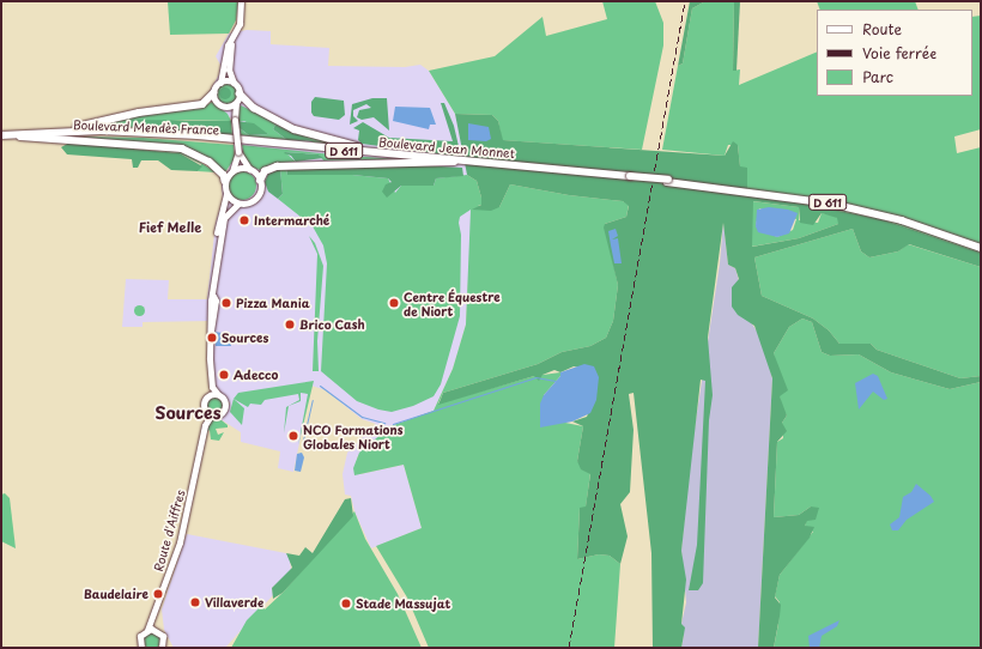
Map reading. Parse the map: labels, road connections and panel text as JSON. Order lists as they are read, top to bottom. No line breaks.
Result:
{"streets":{"main road":["Boulevard Mendès France","Boulevard Jean Monnet","D 611","Route d'Aiffres"]},"crossings":[["Boulevard Mendès France","Boulevard Jean Monnet"],["Boulevard Jean Monnet","D 611"]],"districts":["Fief Melle","Sources"],"places":["Intermarché","Pizza Mania","Centre Équestre de Niort","Brico Cash","Sources","Adecco","NCO Formations Globales Niort","Baudelaire","Villaverde","Stade Massujat"],"legend":["Route","Voie ferrée","Parc"]}
